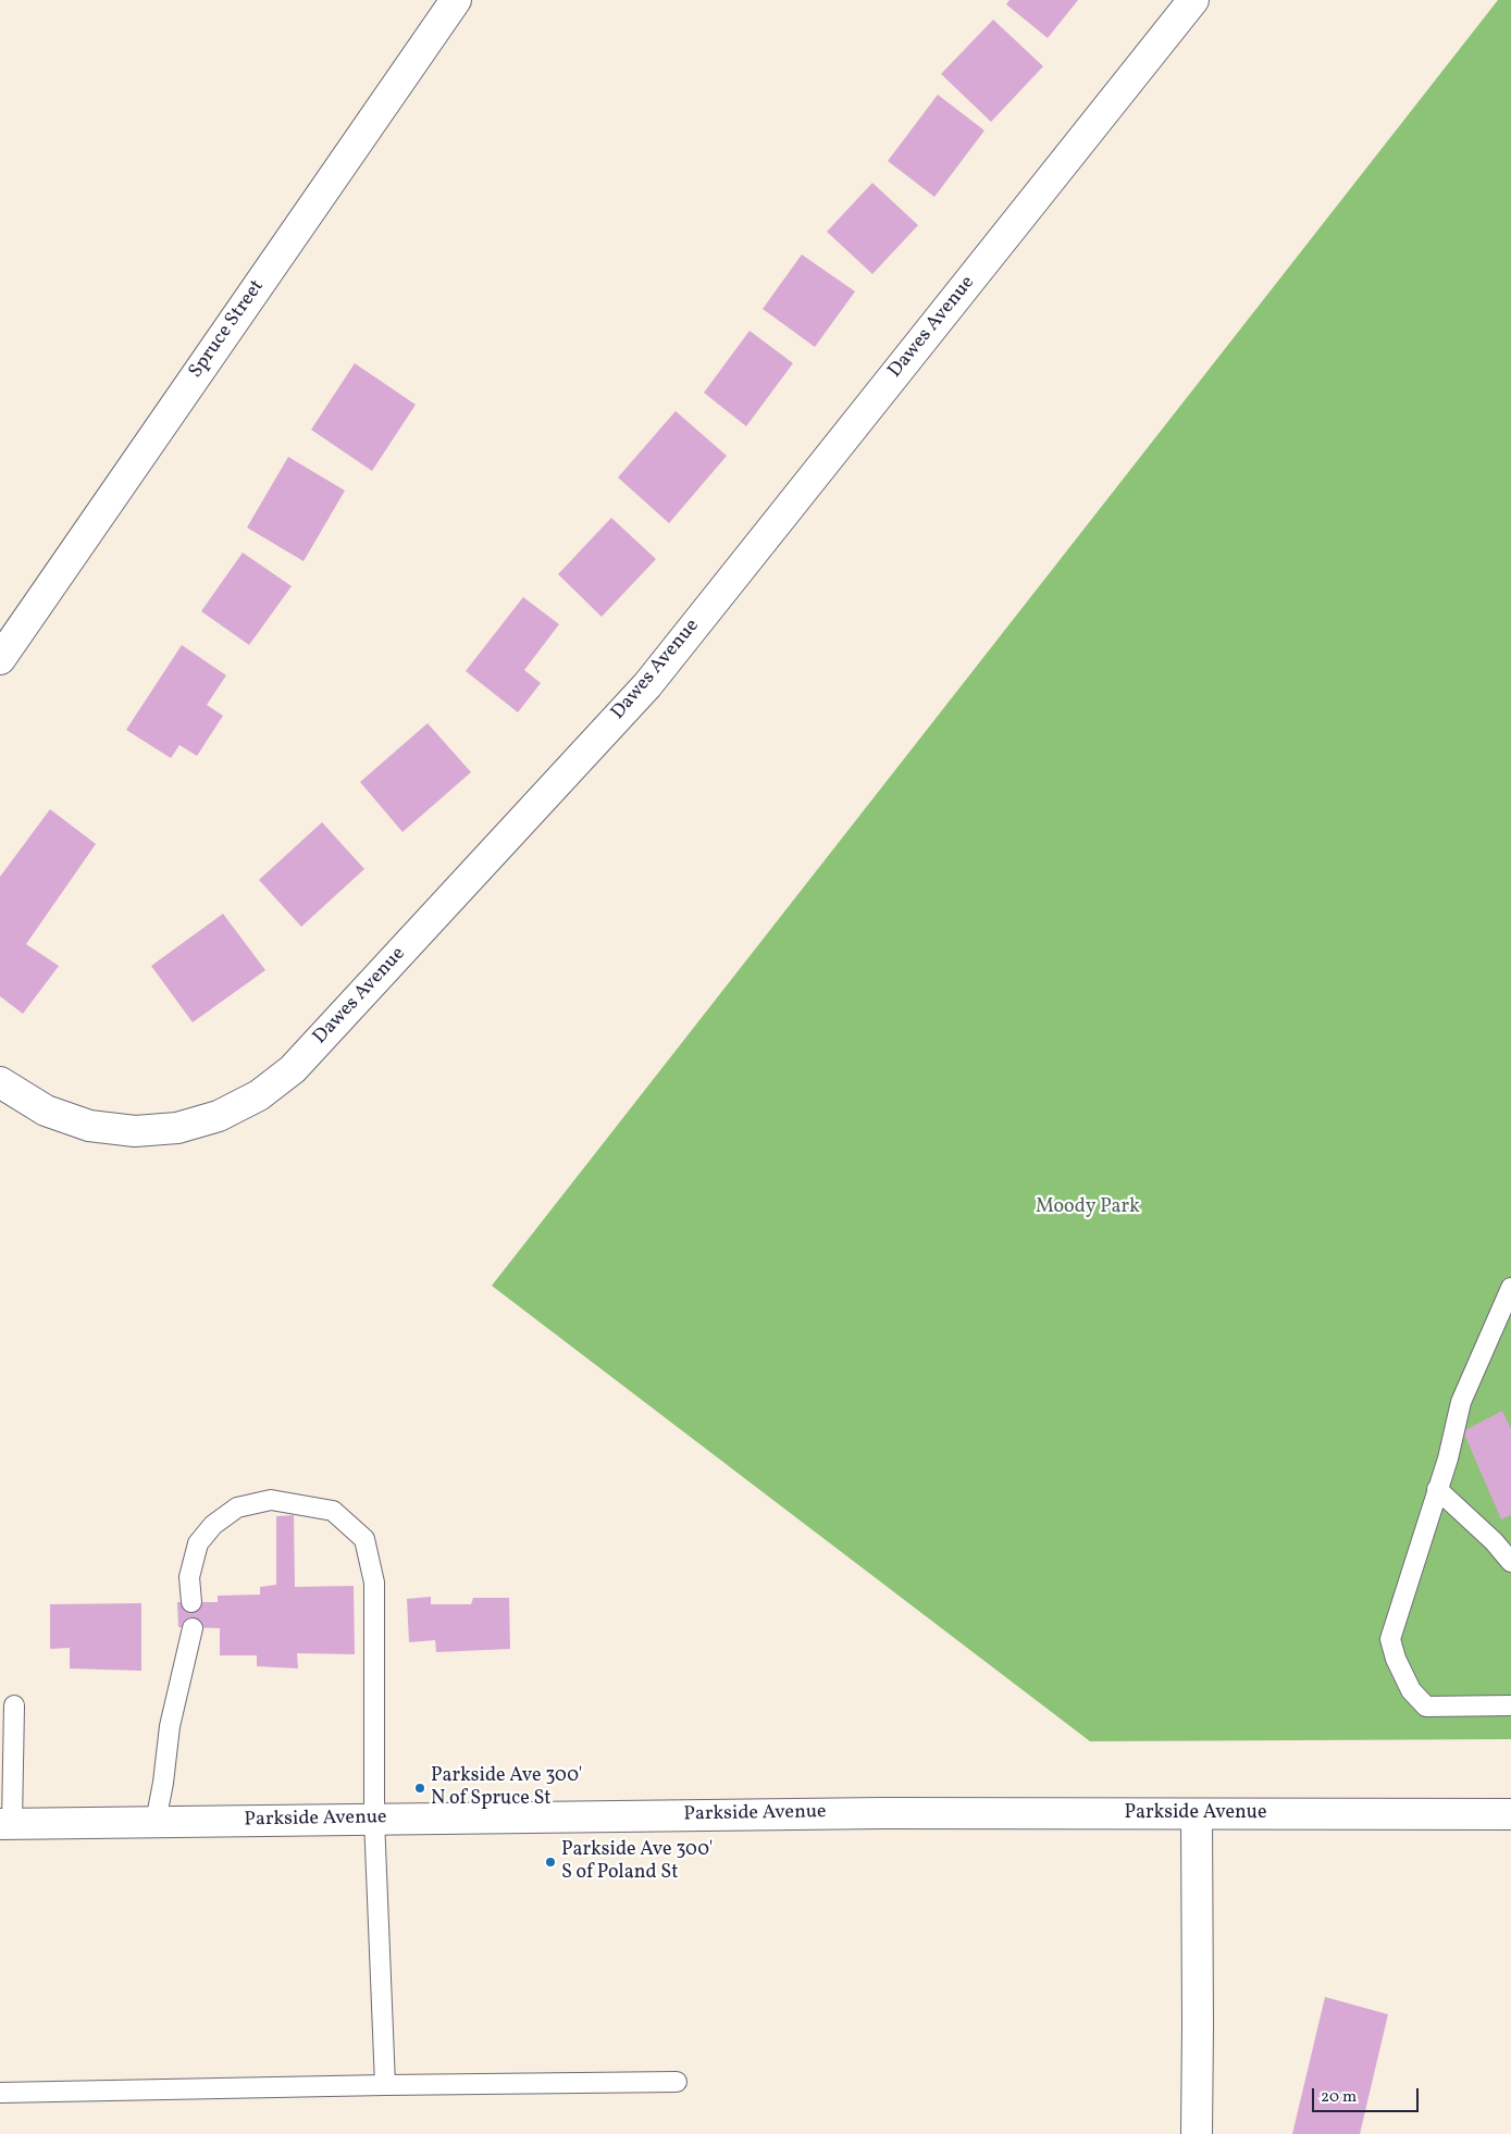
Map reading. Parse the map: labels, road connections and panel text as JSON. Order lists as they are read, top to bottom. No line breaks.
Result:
{"streets":{"street":["Dawes Avenue","Spruce Street","Parkside Avenue"]},"parks":["Moody Park"],"places":["Parkside Ave 300' N of Spruce St","Parkside Ave 300' S of Poland St"],"scale_bar":"20 m"}
